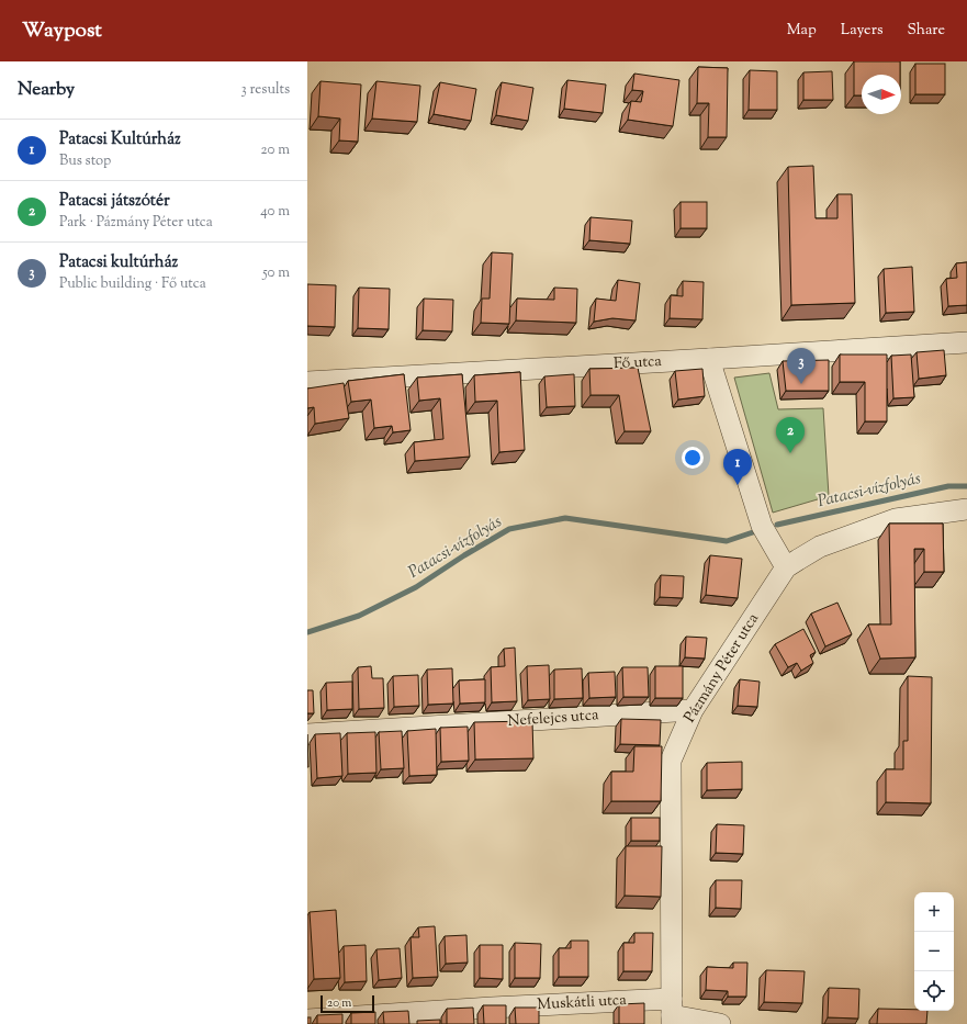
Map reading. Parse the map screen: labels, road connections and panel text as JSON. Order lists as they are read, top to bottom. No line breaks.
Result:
{"streets":{"street":["Fő utca","Pázmány Péter utca","Nefelejcs utca","Muskátli utca"]},"crossings":[["Pázmány Péter utca","Nefelejcs utca"],["Pázmány Péter utca","Muskátli utca"]],"water":["Patacsi-vízfolyás"],"scale_bar":"20 m","north":"right","page":{"header":"Waypost","nav":["Map","Layers","Share"],"heading":["Nearby","3 results"],"list":[{"mark":"1","name":"Patacsi Kultúrház","note":"Bus stop","value":"20 m"},{"mark":"2","name":"Patacsi játszótér","note":"Park · Pázmány Péter utca","value":"40 m"},{"mark":"3","name":"Patacsi kultúrház","note":"Public building · Fő utca","value":"50 m"}],"pins":["3","2","1"],"map_buttons":["+","−"],"scale":"20 m"}}
